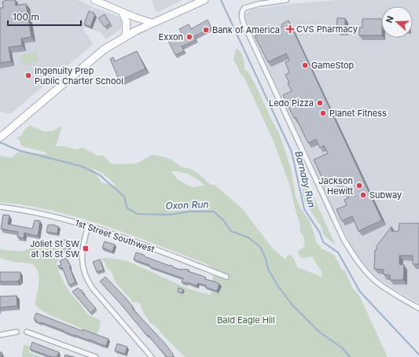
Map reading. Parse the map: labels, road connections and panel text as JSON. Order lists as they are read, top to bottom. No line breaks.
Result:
{"streets":{"street":["1st Street Southwest"]},"water":["Barnaby Run","Oxon Run"],"parks":["Bald Eagle Hill"],"places":{"health":["CVS Pharmacy"],"other":["Bank of America","Exxon","GameStop","Ingenuity Prep Public Charter School","Ledo Pizza","Planet Fitness","Jackson Hewitt","Subway"],"transit":["Joliet St SW at 1st St SW"]},"scale_bar":"100 m","north":"left"}
